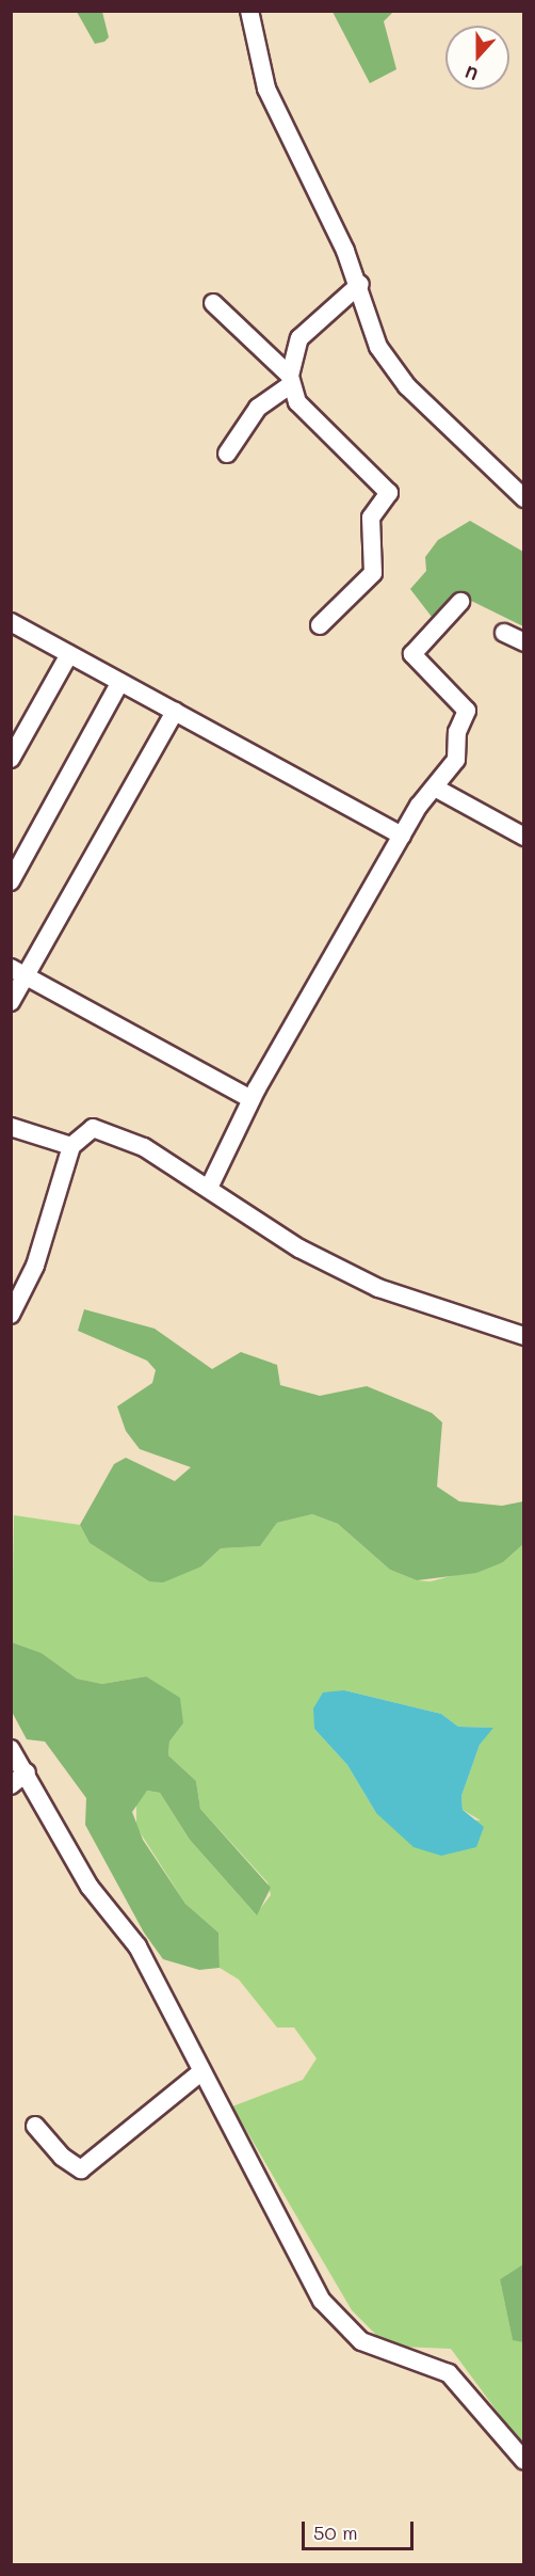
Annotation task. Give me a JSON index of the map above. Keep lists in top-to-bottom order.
{
  "scale_bar": "50 m",
  "north": "bottom"
}
